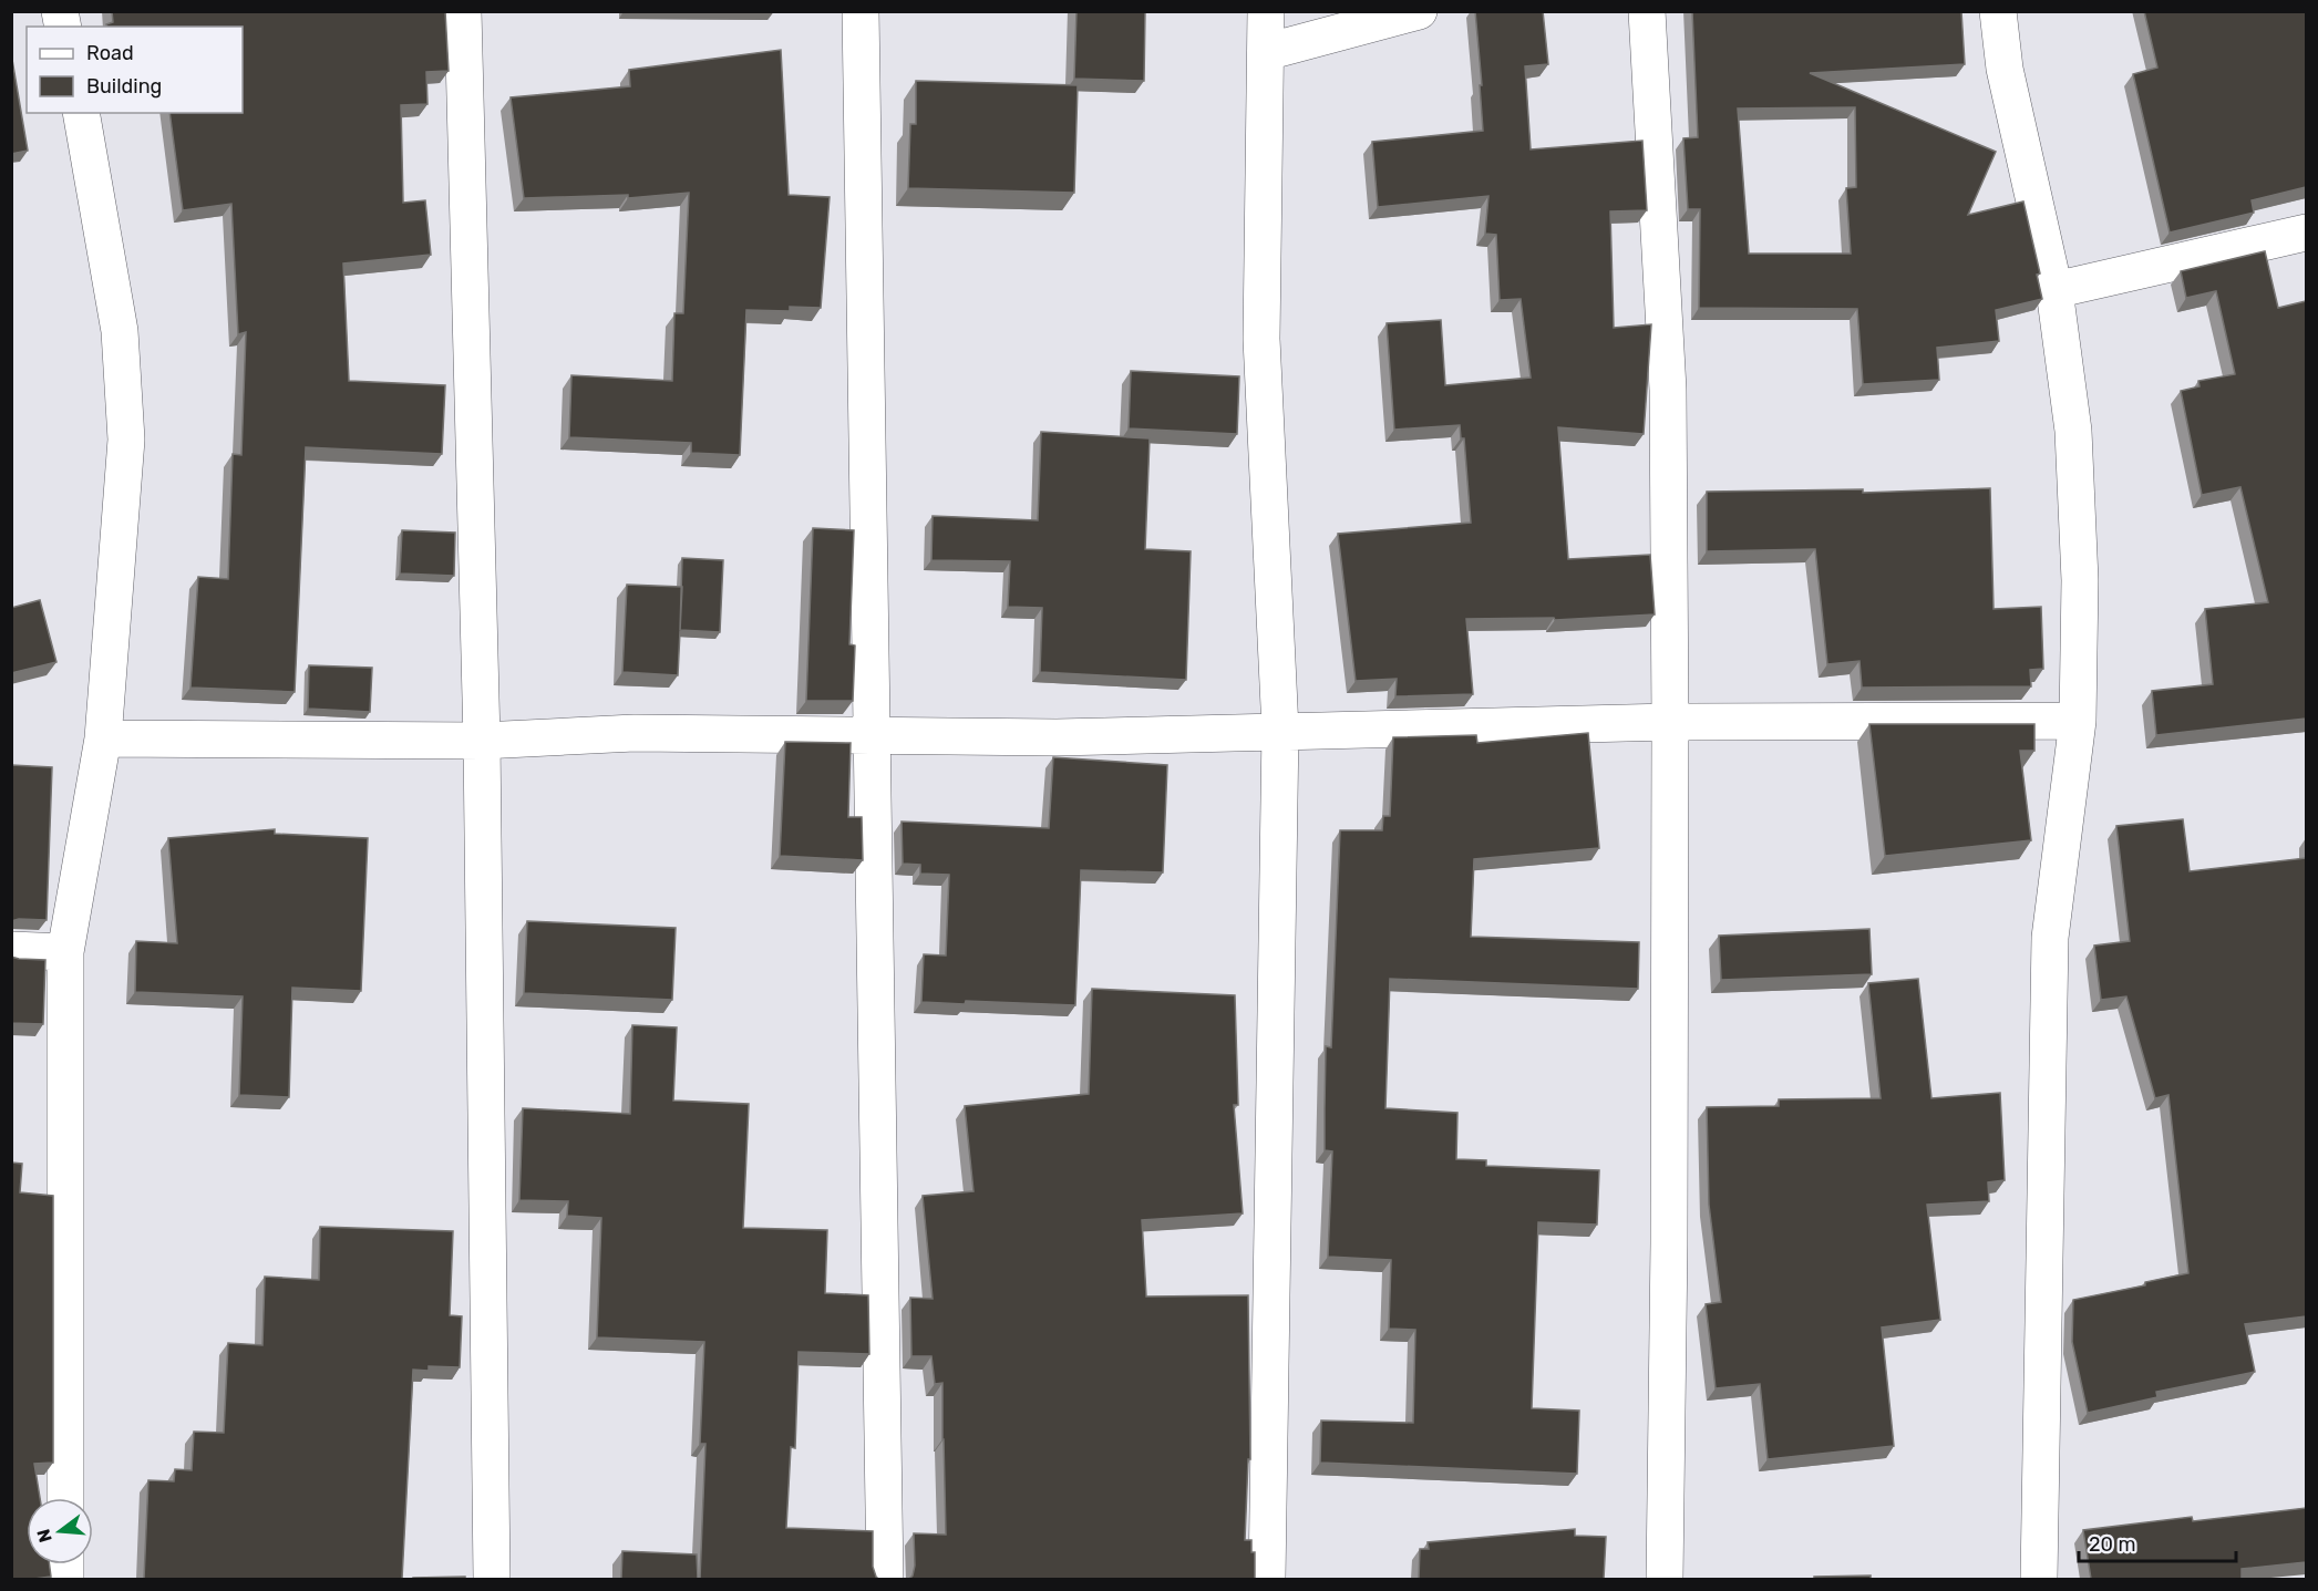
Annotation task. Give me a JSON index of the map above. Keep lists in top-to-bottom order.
{
  "legend": ["Road", "Building"],
  "scale_bar": "20 m",
  "north": "left"
}
